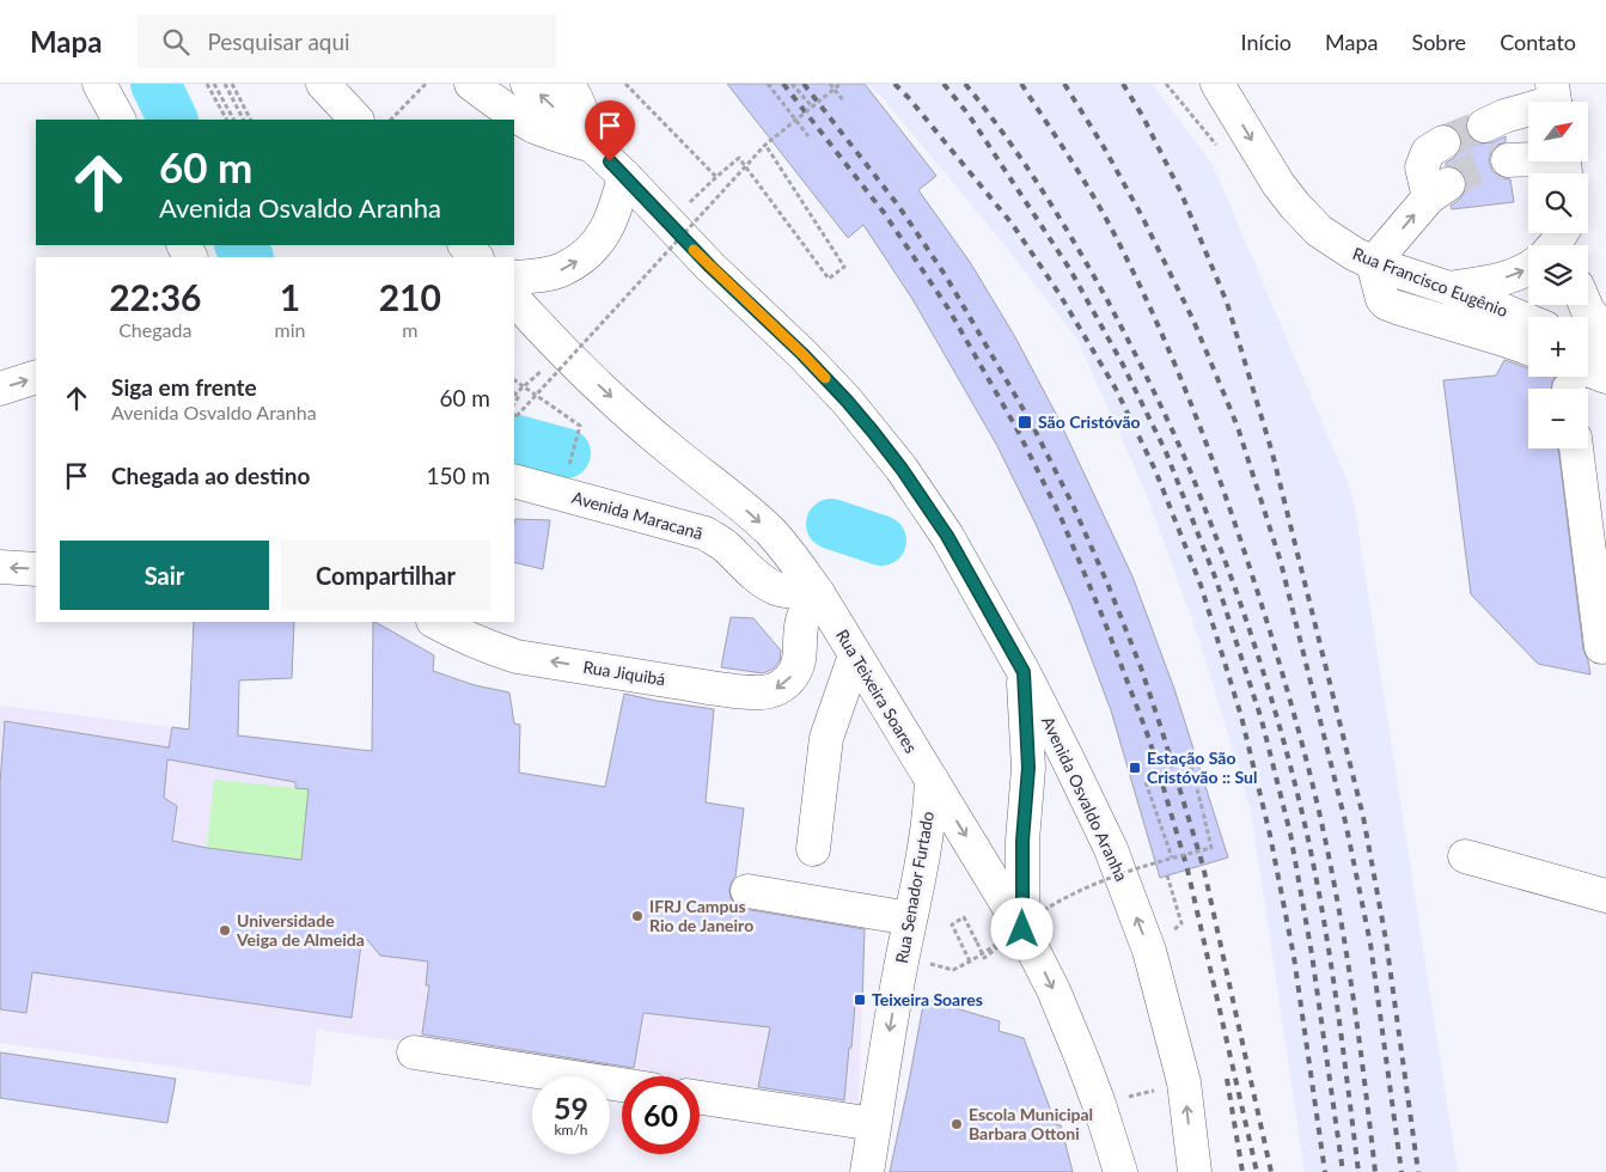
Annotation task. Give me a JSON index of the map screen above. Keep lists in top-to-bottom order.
{
  "streets": {
    "main road": [
      "Rua Francisco Eugênio",
      "Avenida Maracanã",
      "Rua Jiquibá",
      "Rua Teixeira Soares",
      "Avenida Osvaldo Aranha",
      "Rua Senador Furtado"
    ]
  },
  "crossings": [
    ["Avenida Maracanã", "Rua Jiquibá"],
    ["Avenida Maracanã", "Rua Teixeira Soares"],
    ["Rua Jiquibá", "Rua Teixeira Soares"],
    ["Rua Teixeira Soares", "Rua Senador Furtado"]
  ],
  "one_way": ["Rua Francisco Eugênio", "Rua Teixeira Soares", "Rua Senador Furtado"],
  "places": {
    "transit": ["São Cristóvão", "Estação São Cristóvão :: Sul", "Teixeira Soares"],
    "other": ["IFRJ Campus Rio de Janeiro", "Universidade Veiga de Almeida", "Escola Municipal Barbara Ottoni"]
  },
  "north": "top right",
  "page": {
    "header": "Mapa",
    "search": "Pesquisar aqui",
    "nav": [
      "Início",
      "Mapa",
      "Sobre",
      "Contato"
    ],
    "map_buttons": ["+", "−"],
    "turn": ["60 m", "Avenida Osvaldo Aranha"],
    "eta": [
      "22:36",
      "Chegada",
      "1",
      "min",
      "210",
      "m"
    ],
    "list": [
      {
        "name": "Siga em frente",
        "note": "Avenida Osvaldo Aranha",
        "value": "60 m"
      },
      {
        "name": "Chegada ao destino",
        "value": "150 m"
      }
    ],
    "buttons": ["Sair", "Compartilhar"],
    "speed": "59 km/h",
    "limit": "60"
  }
}
